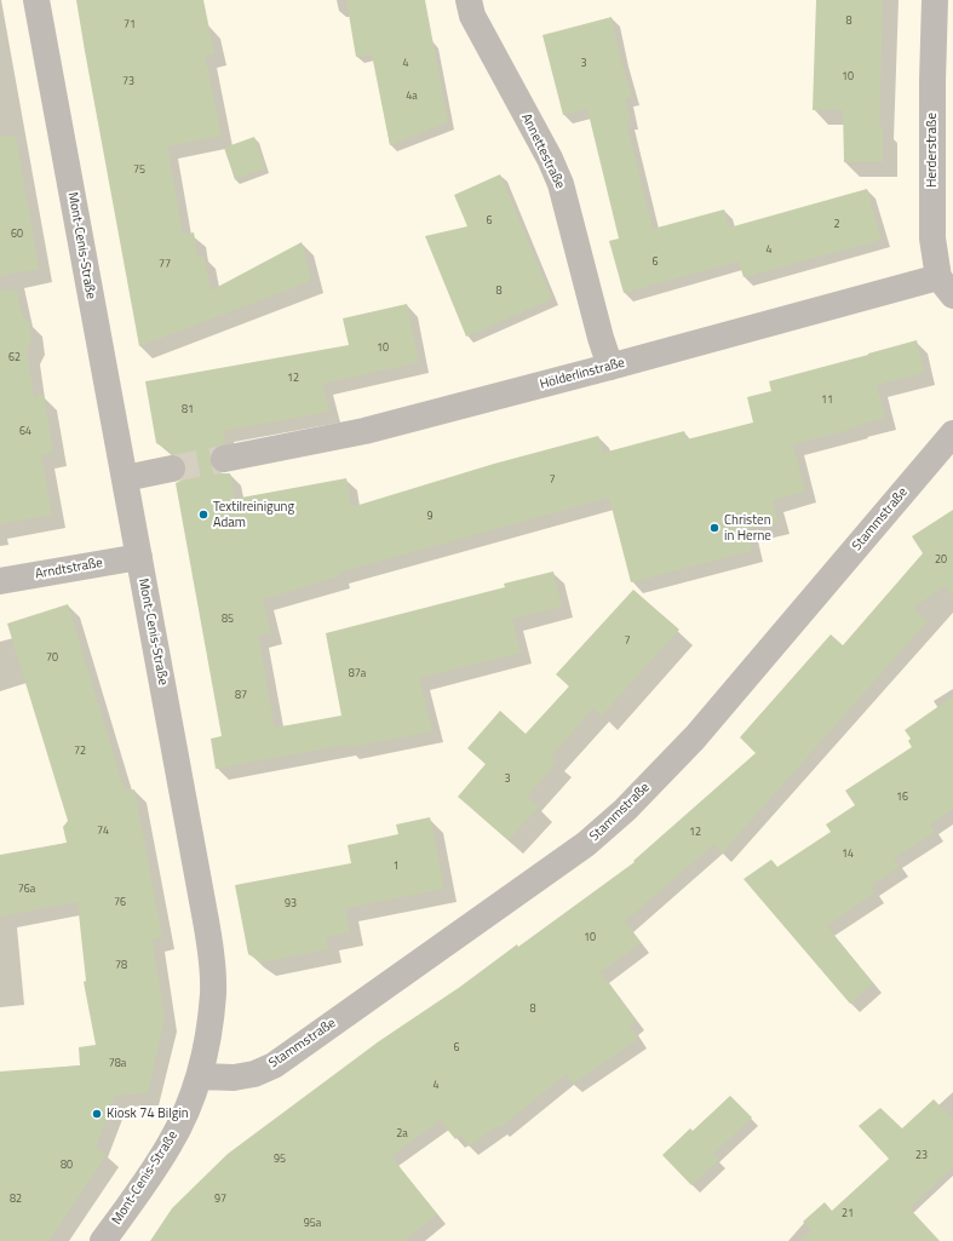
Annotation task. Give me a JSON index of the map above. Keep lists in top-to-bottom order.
{
  "streets": {
    "street": [
      "Herderstraße",
      "Annettestraße",
      "Mont-Cenis-Straße",
      "Hölderlinstraße",
      "Stammstraße",
      "Arndtstraße"
    ]
  },
  "crossings": [
    ["Herderstraße", "Hölderlinstraße"],
    ["Annettestraße", "Hölderlinstraße"],
    ["Mont-Cenis-Straße", "Stammstraße"],
    ["Mont-Cenis-Straße", "Arndtstraße"]
  ],
  "places": ["Textilreinigung Adam", "Christen in Herne", "Kiosk 74 Bilgin"],
  "house_numbers": [
    "8",
    "71",
    "4",
    "3",
    "10",
    "73",
    "4a",
    "75",
    "6",
    "2",
    "60",
    "4",
    "6",
    "77",
    "8",
    "10",
    "62",
    "12",
    "11",
    "81",
    "64",
    "7",
    "9",
    "20",
    "85",
    "7",
    "70",
    "87a",
    "87",
    "72",
    "3",
    "16",
    "74",
    "12",
    "14",
    "1",
    "76a",
    "76",
    "93",
    "10",
    "78",
    "8",
    "6",
    "78a",
    "4",
    "2a",
    "23",
    "95",
    "80",
    "82",
    "97",
    "21",
    "95a"
  ]
}
